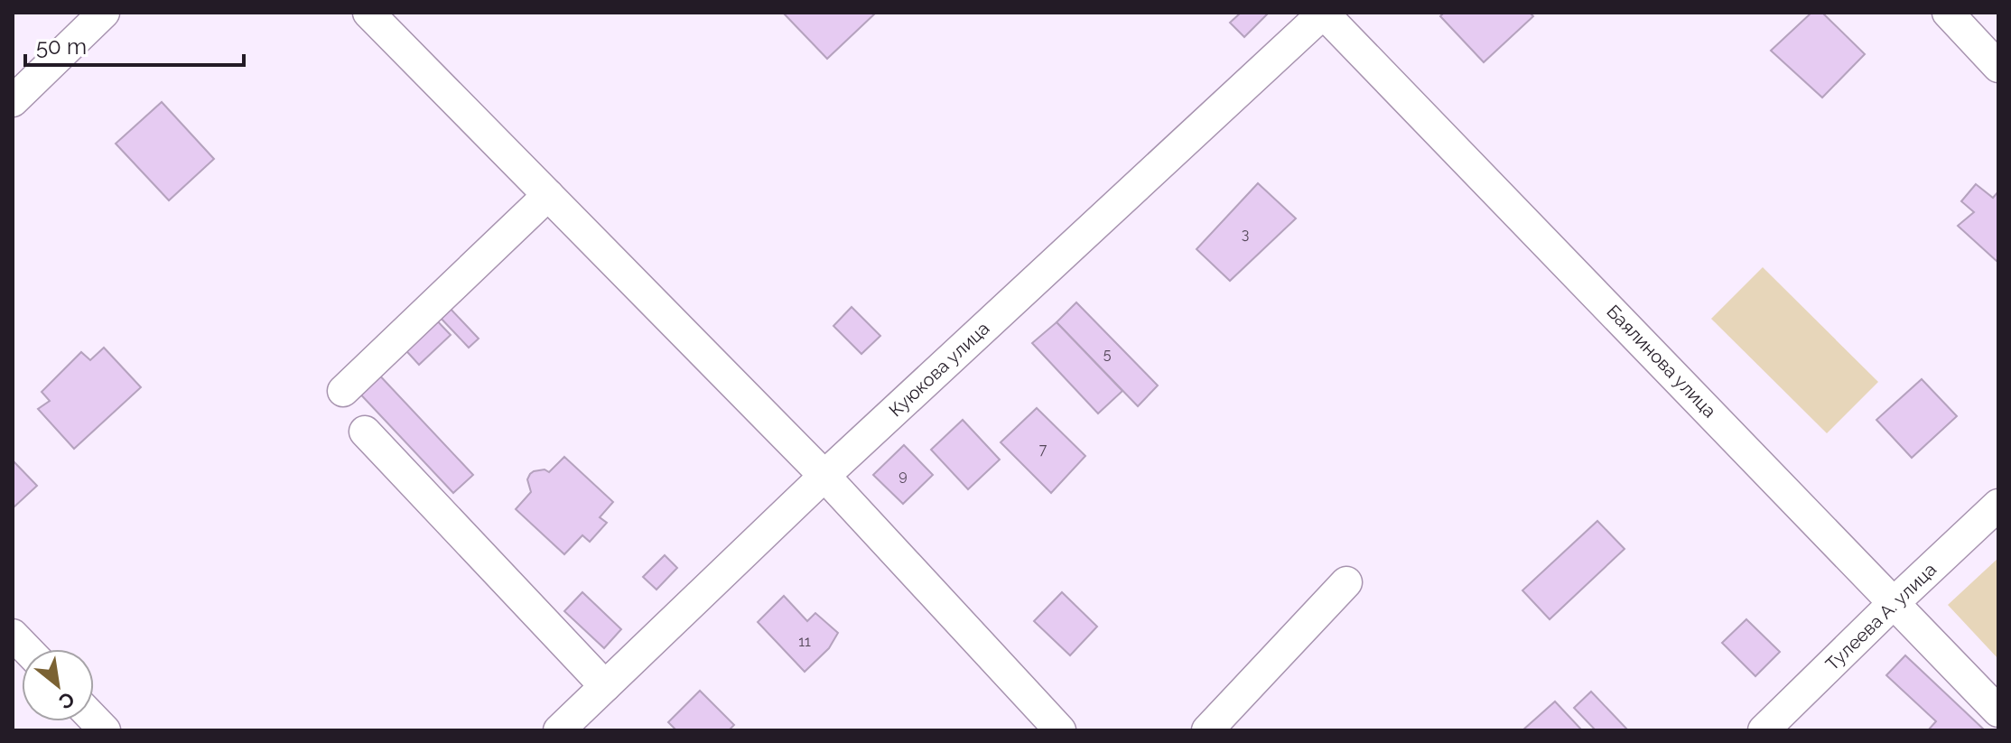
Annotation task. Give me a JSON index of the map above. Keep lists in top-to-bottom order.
{
  "streets": {
    "street": ["Баялинова улица", "Куюкова улица", "Тулеева А. улица"]
  },
  "crossings": [
    ["Баялинова улица", "Куюкова улица"],
    ["Баялинова улица", "Тулеева А. улица"]
  ],
  "house_numbers": [
    "3",
    "5",
    "7",
    "9",
    "11"
  ],
  "scale_bar": "50 m",
  "north": "bottom right"
}
